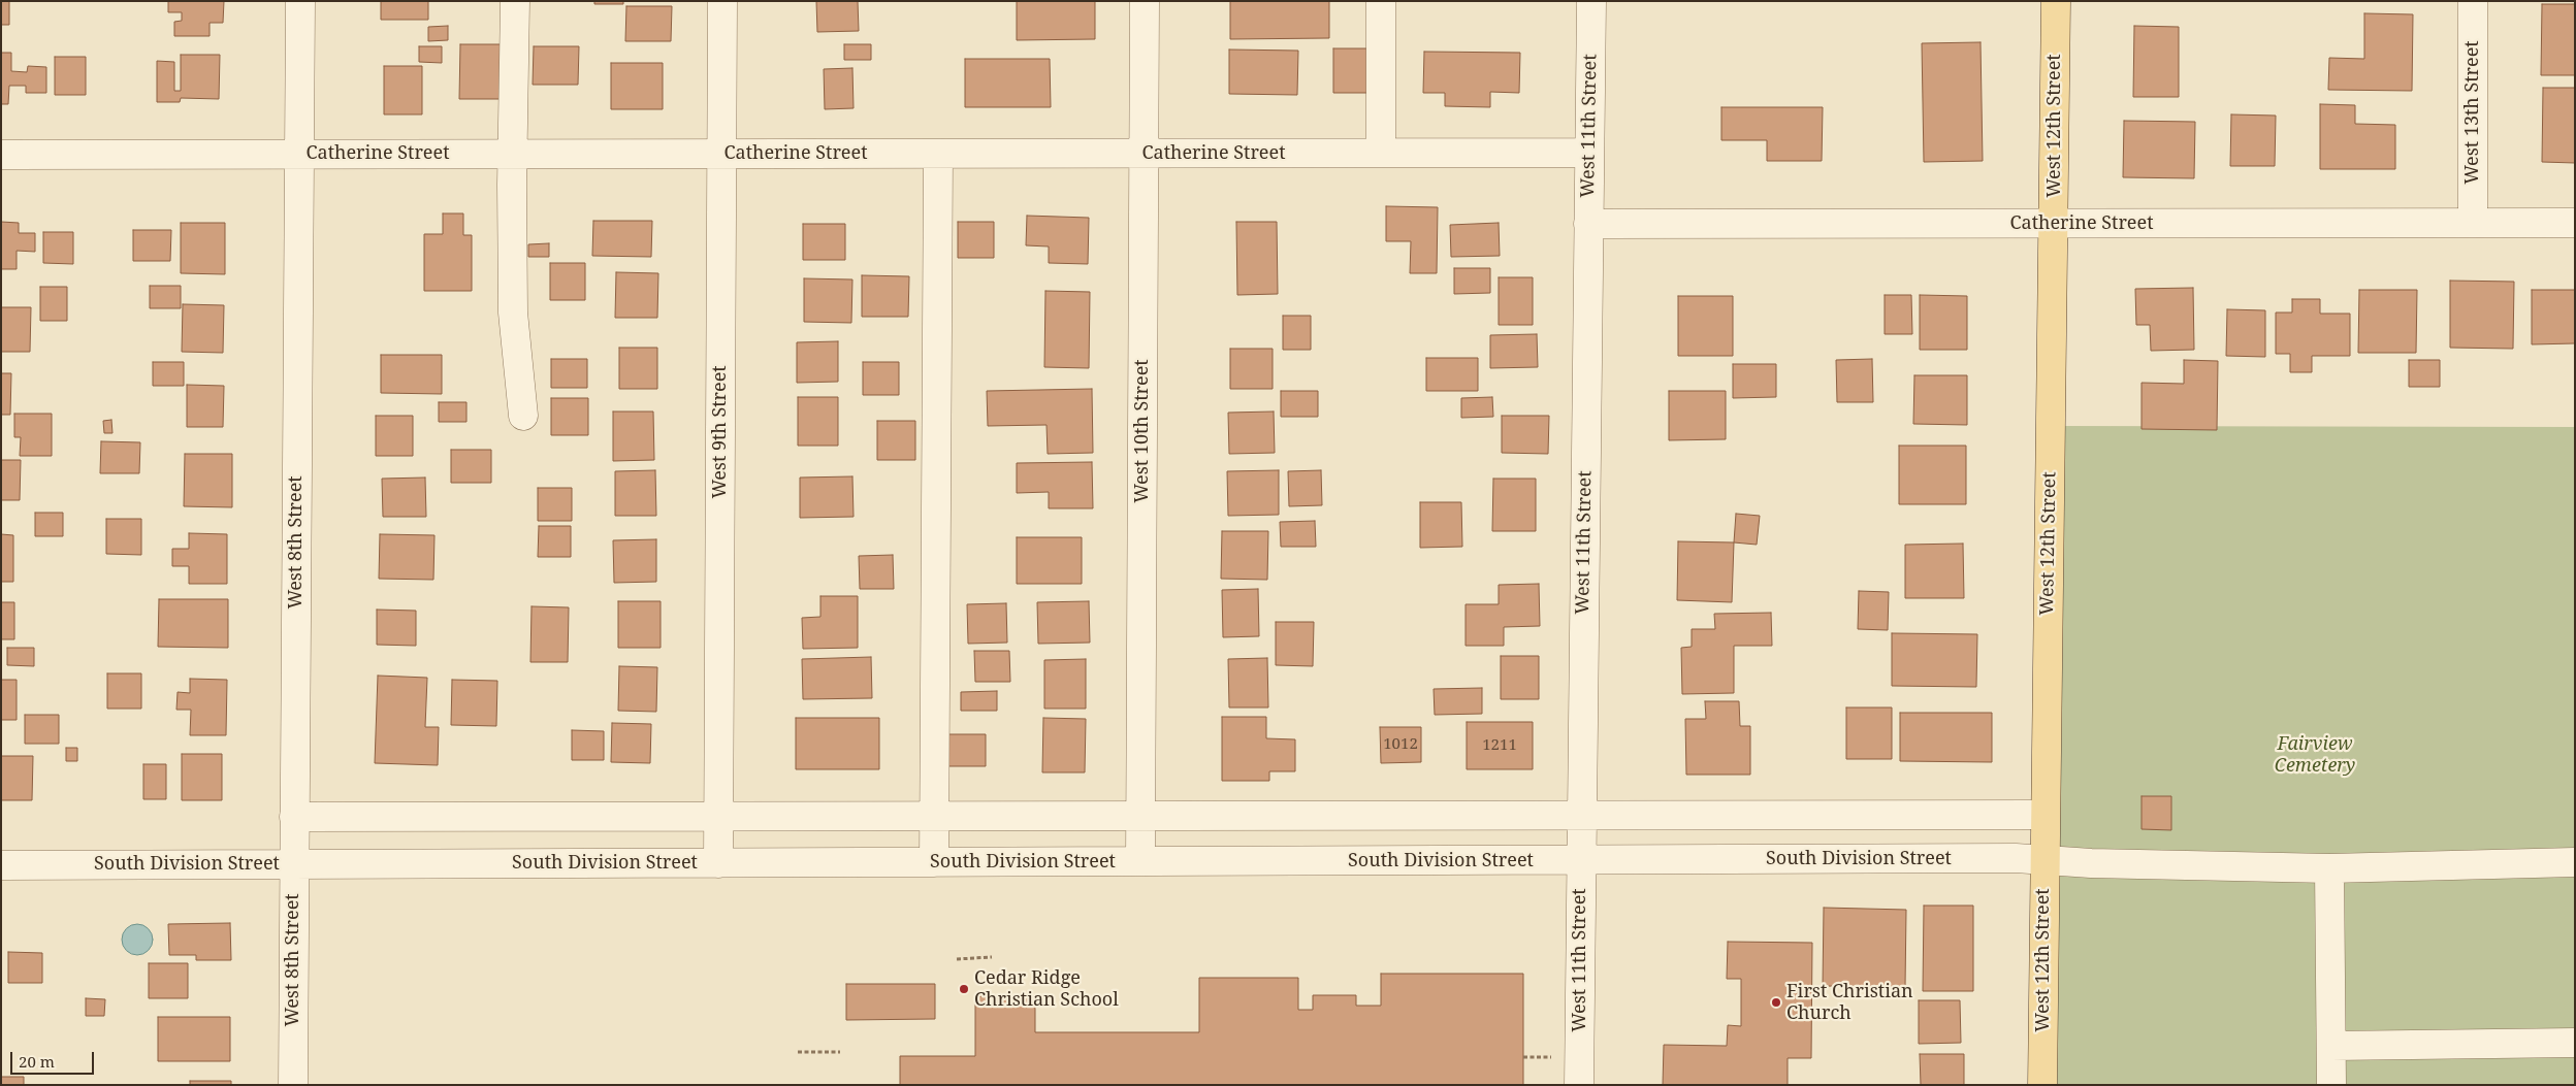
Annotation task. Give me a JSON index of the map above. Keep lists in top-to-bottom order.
{
  "streets": {
    "main road": ["West 12th Street"],
    "street": [
      "West 13th Street",
      "West 11th Street",
      "Catherine Street",
      "West 10th Street",
      "West 9th Street",
      "West 8th Street",
      "South Division Street"
    ]
  },
  "crossings": [
    ["West 13th Street", "Catherine Street"],
    ["West 11th Street", "Catherine Street"],
    ["West 11th Street", "South Division Street"],
    ["West 12th Street", "Catherine Street"],
    ["West 12th Street", "South Division Street"],
    ["Catherine Street", "West 10th Street"],
    ["Catherine Street", "West 9th Street"],
    ["Catherine Street", "West 8th Street"],
    ["West 10th Street", "South Division Street"],
    ["West 9th Street", "South Division Street"],
    ["West 8th Street", "South Division Street"]
  ],
  "parks": ["Fairview Cemetery"],
  "places": ["Cedar Ridge Christian School", "First Christian Church"],
  "house_numbers": ["1012", "1211"],
  "scale_bar": "20 m"
}
